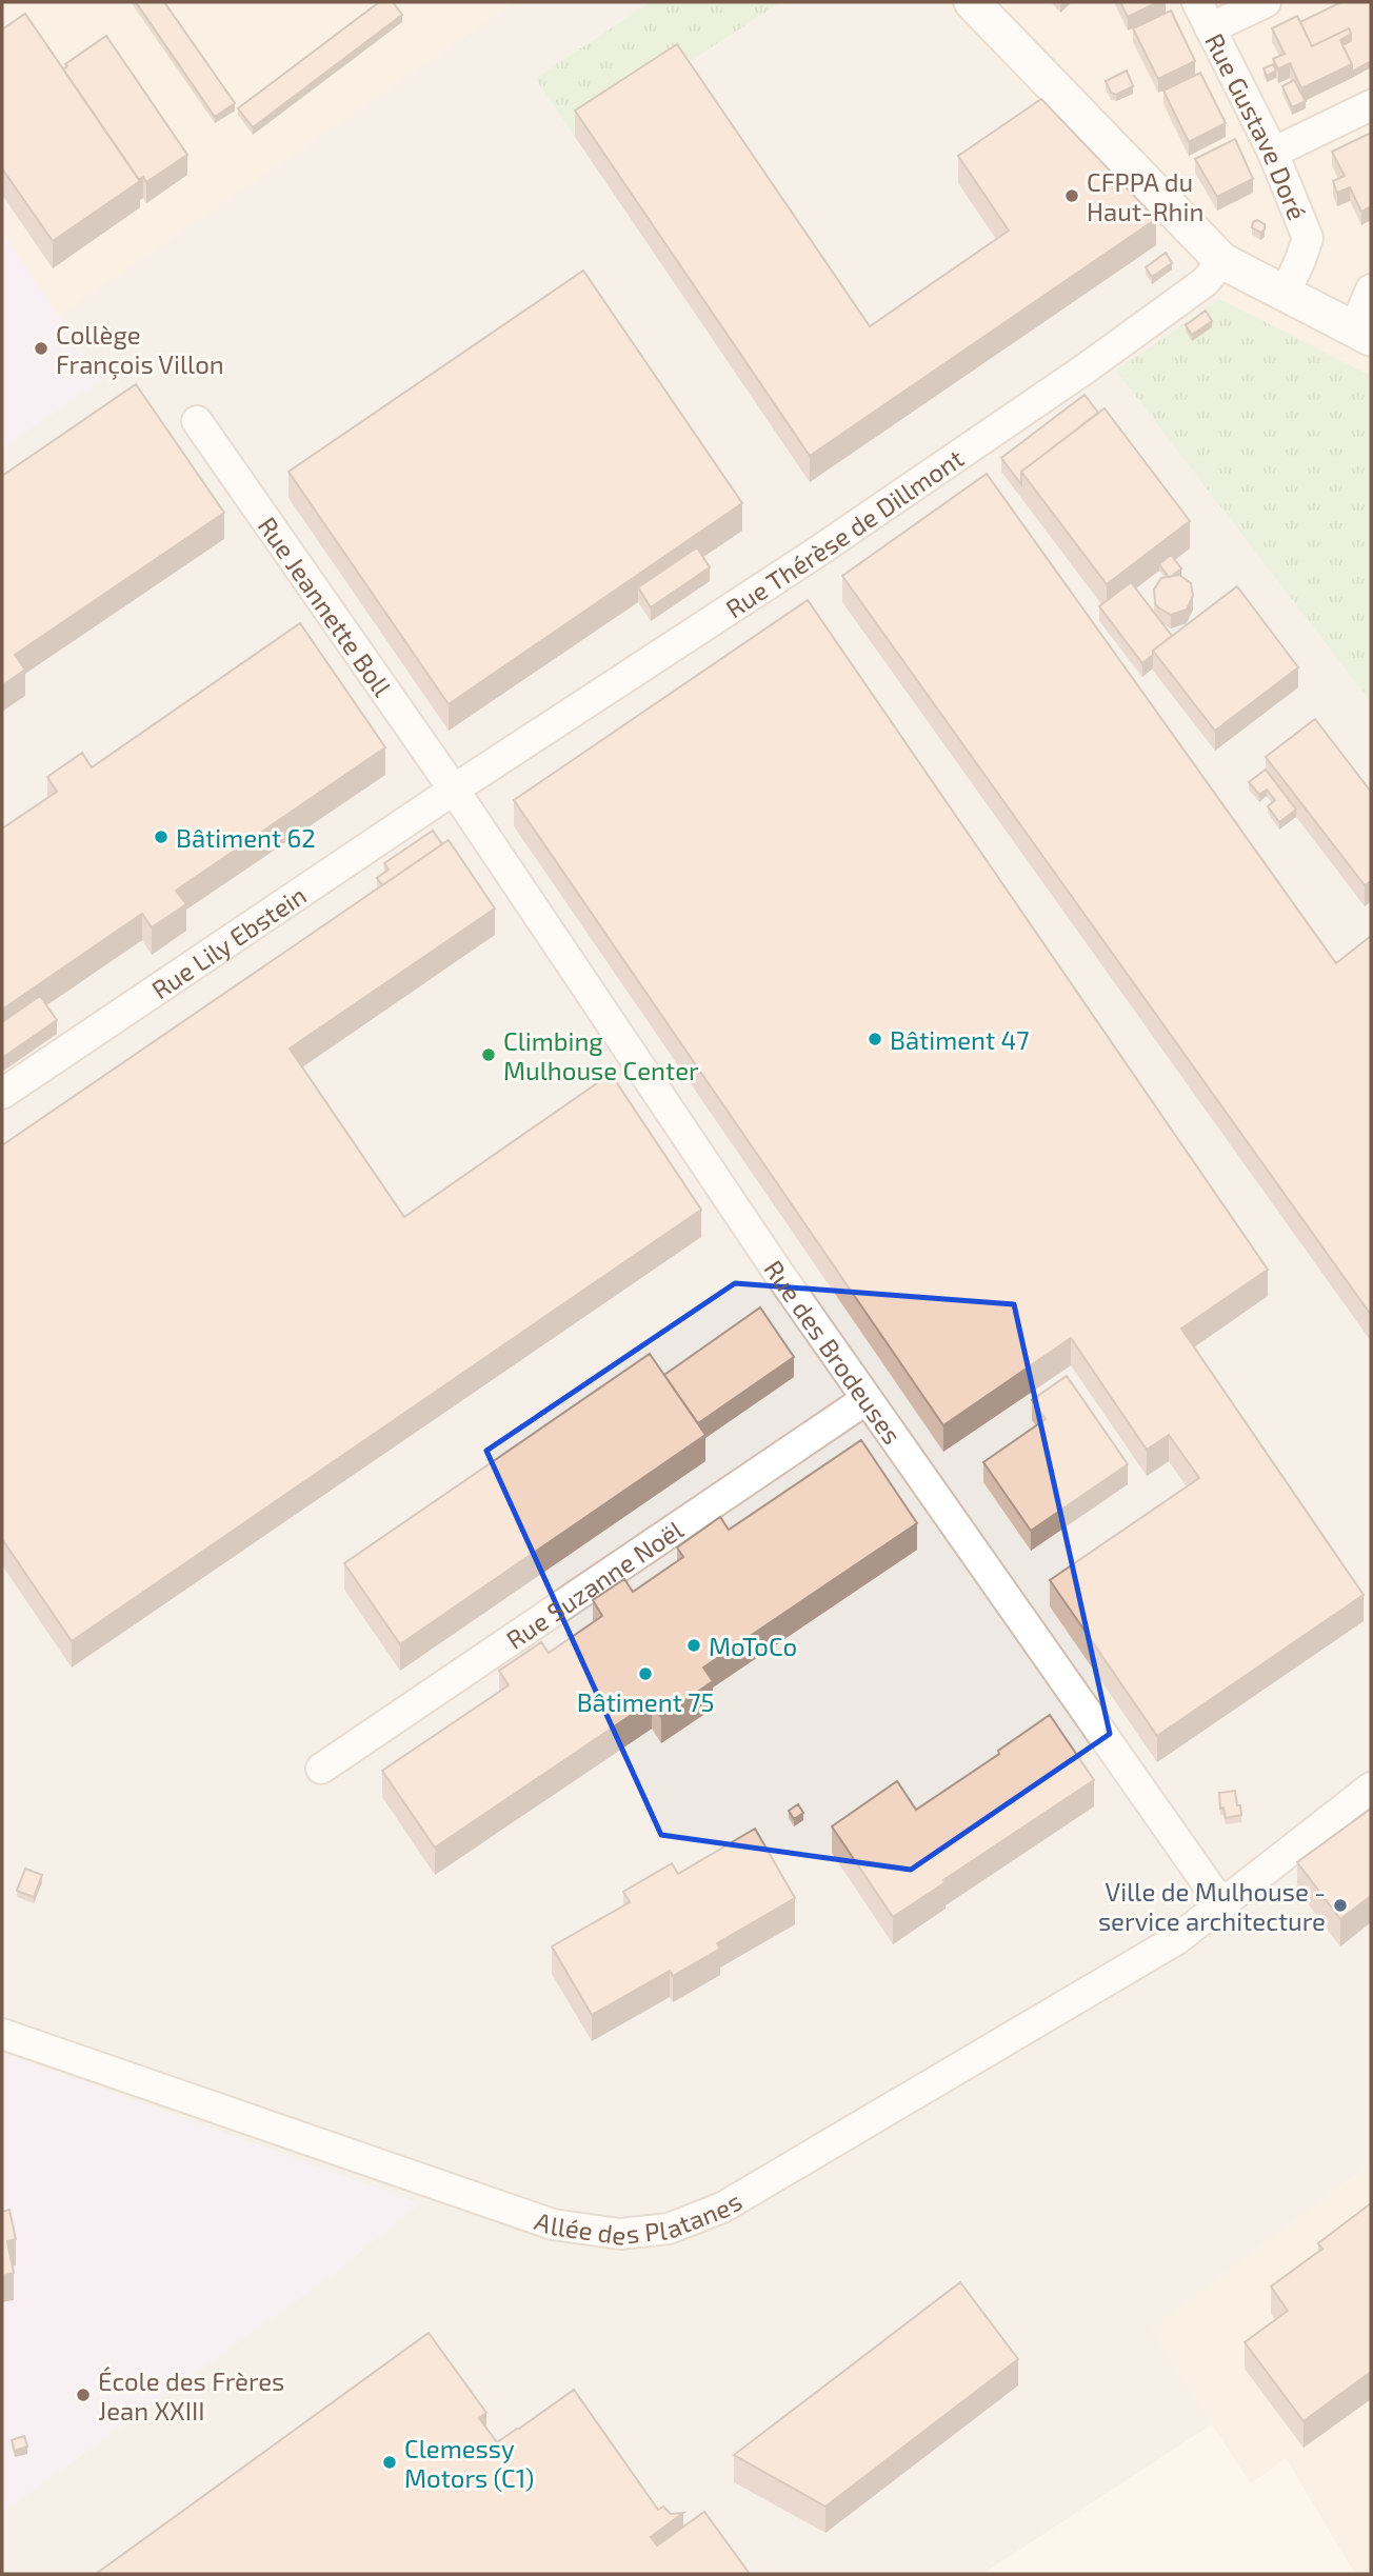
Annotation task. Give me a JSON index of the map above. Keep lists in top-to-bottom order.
{
  "streets": {
    "street": [
      "Rue Gustave Doré",
      "Rue Thérèse de Dillmont",
      "Rue Jeannette Boll",
      "Rue Lily Ebstein",
      "Rue des Brodeuses",
      "Rue Suzanne Noël",
      "Allée des Platanes"
    ]
  },
  "crossings": [
    ["Rue Thérèse de Dillmont", "Rue Jeannette Boll"],
    ["Rue Thérèse de Dillmont", "Rue Lily Ebstein"],
    ["Rue Thérèse de Dillmont", "Rue des Brodeuses"],
    ["Rue Jeannette Boll", "Rue Lily Ebstein"],
    ["Rue Jeannette Boll", "Rue des Brodeuses"],
    ["Rue Lily Ebstein", "Rue des Brodeuses"],
    ["Rue des Brodeuses", "Rue Suzanne Noël"],
    ["Rue des Brodeuses", "Allée des Platanes"]
  ],
  "places": [
    "CFPPA du Haut-Rhin",
    "Collège François Villon",
    "Bâtiment 62",
    "Bâtiment 47",
    "Climbing Mulhouse Center",
    "MoToCo",
    "Bâtiment 75",
    "Ville de Mulhouse - service architecture",
    "École des Frères Jean XXIII",
    "Clemessy Motors (C1)"
  ]
}
